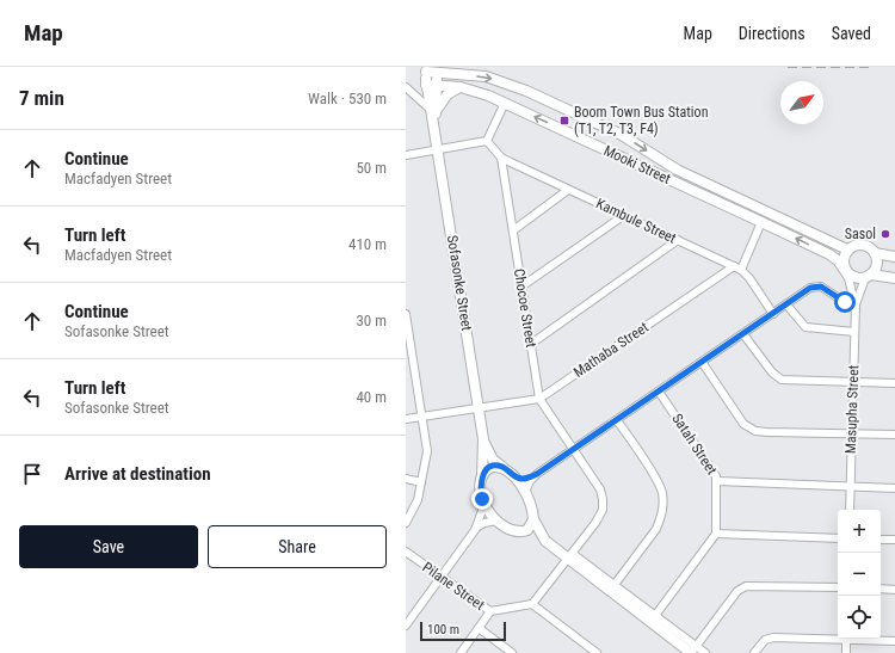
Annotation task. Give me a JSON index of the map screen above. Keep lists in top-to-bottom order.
{
  "streets": {
    "main road": ["Mooki Street", "Sofasonke Street"],
    "street": [
      "Kambule Street",
      "Chocoe Street",
      "Mathaba Street",
      "Masupha Street",
      "Satah Street",
      "Pilane Street"
    ]
  },
  "crossings": [
    ["Mooki Street", "Sofasonke Street"],
    ["Mooki Street", "Masupha Street"],
    ["Kambule Street", "Chocoe Street"],
    ["Kambule Street", "Mathaba Street"],
    ["Sofasonke Street", "Chocoe Street"],
    ["Sofasonke Street", "Mathaba Street"],
    ["Chocoe Street", "Mathaba Street"]
  ],
  "places": {
    "transit": ["Boom Town Bus Station (T1, T2, T3, F4)"],
    "other": ["Sasol"]
  },
  "scale_bar": "100 m",
  "north": "top right",
  "page": {
    "header": "Map",
    "nav": ["Map", "Directions", "Saved"],
    "heading": ["7 min", "Walk · 530 m"],
    "list": [
      ["Continue", "Macfadyen Street", "50 m"],
      ["Turn left", "Macfadyen Street", "410 m"],
      ["Continue", "Sofasonke Street", "30 m"],
      ["Turn left", "Sofasonke Street", "40 m"],
      "Arrive at destination"
    ],
    "map_buttons": ["+", "−"],
    "buttons": ["Save", "Share"],
    "scale": "100 m"
  }
}
